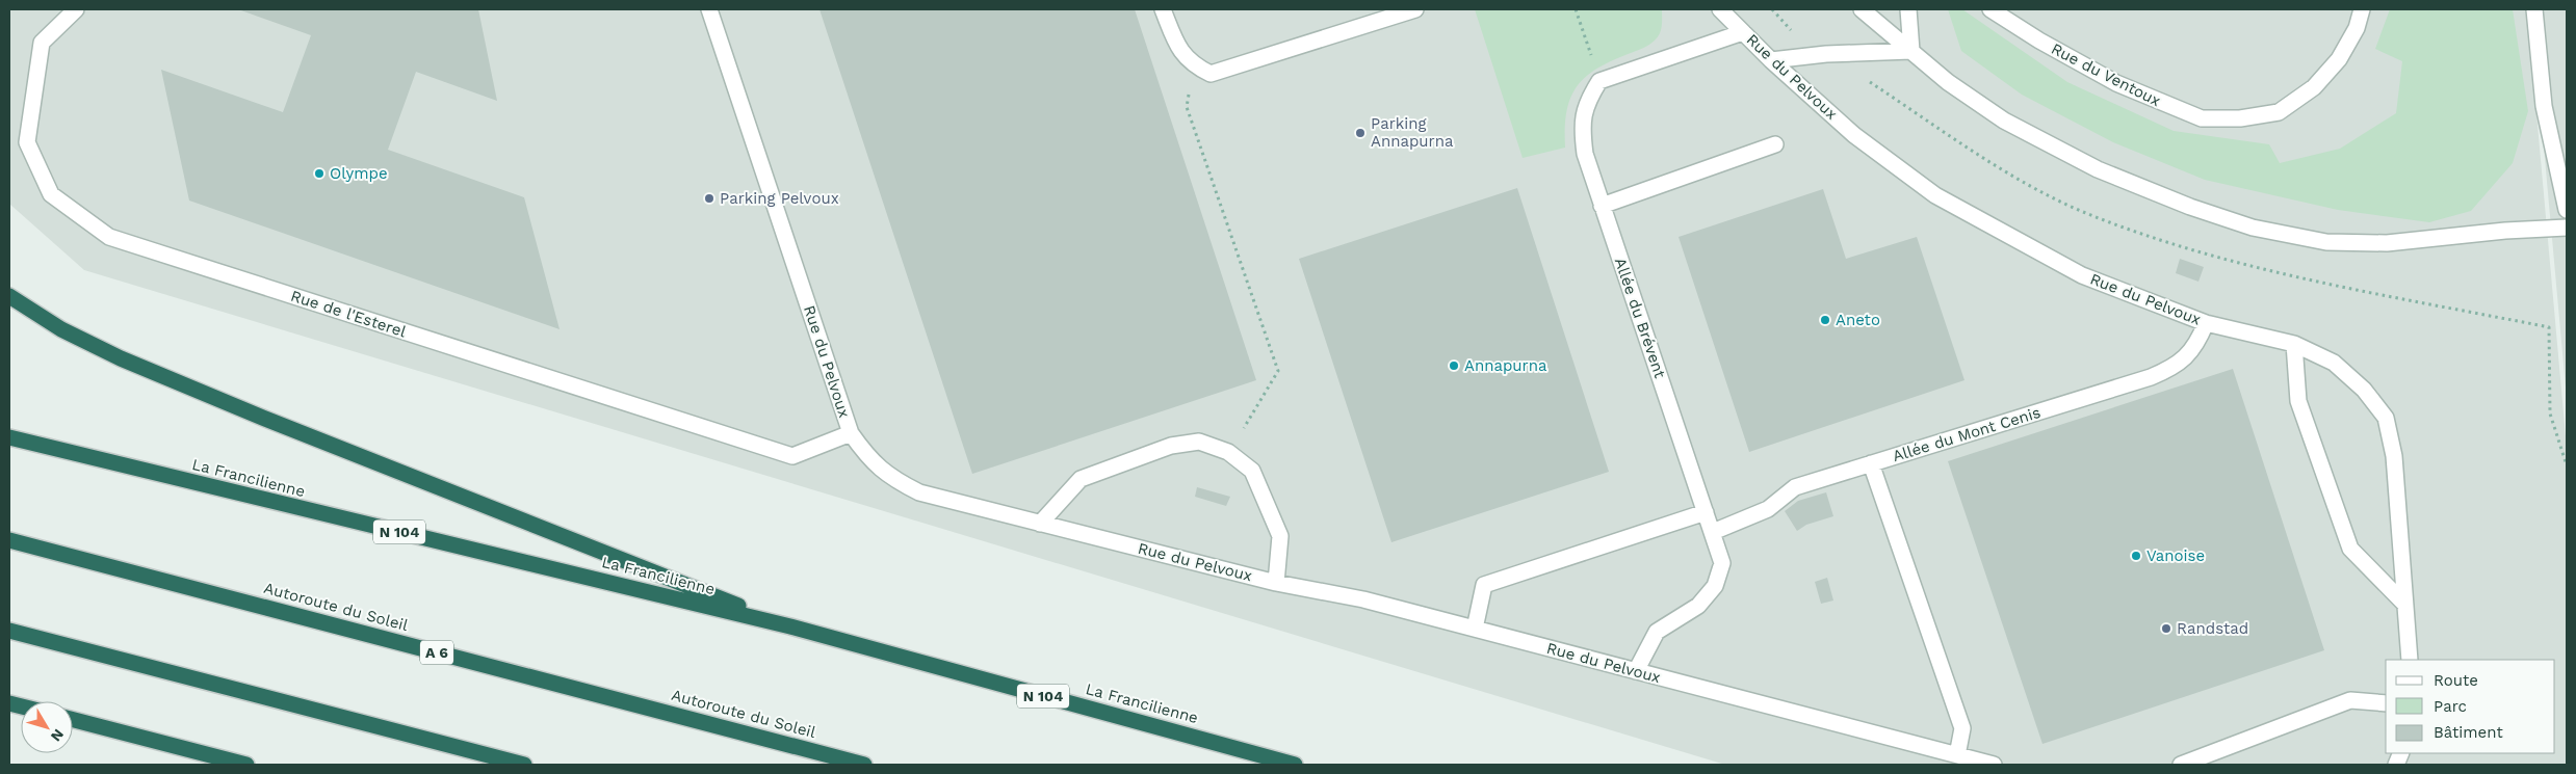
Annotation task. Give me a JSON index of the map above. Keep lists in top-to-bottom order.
{
  "streets": {
    "highway": [
      "La Francilienne",
      "N 104",
      "Autoroute du Soleil",
      "A 6"
    ],
    "street": [
      "Rue du Ventoux",
      "Rue du Pelvoux",
      "Rue de l'Esterel",
      "Allée du Brévent",
      "Allée du Mont Cenis"
    ]
  },
  "crossings": [
    ["Rue du Pelvoux", "Rue de l'Esterel"],
    ["Rue du Pelvoux", "Allée du Brévent"],
    ["Rue du Pelvoux", "Allée du Mont Cenis"],
    ["Allée du Brévent", "Allée du Mont Cenis"]
  ],
  "places": [
    "Parking Annapurna",
    "Olympe",
    "Parking Pelvoux",
    "Aneto",
    "Annapurna",
    "Vanoise",
    "Randstad"
  ],
  "legend": ["Route", "Parc", "Bâtiment"],
  "north": "bottom right"
}
